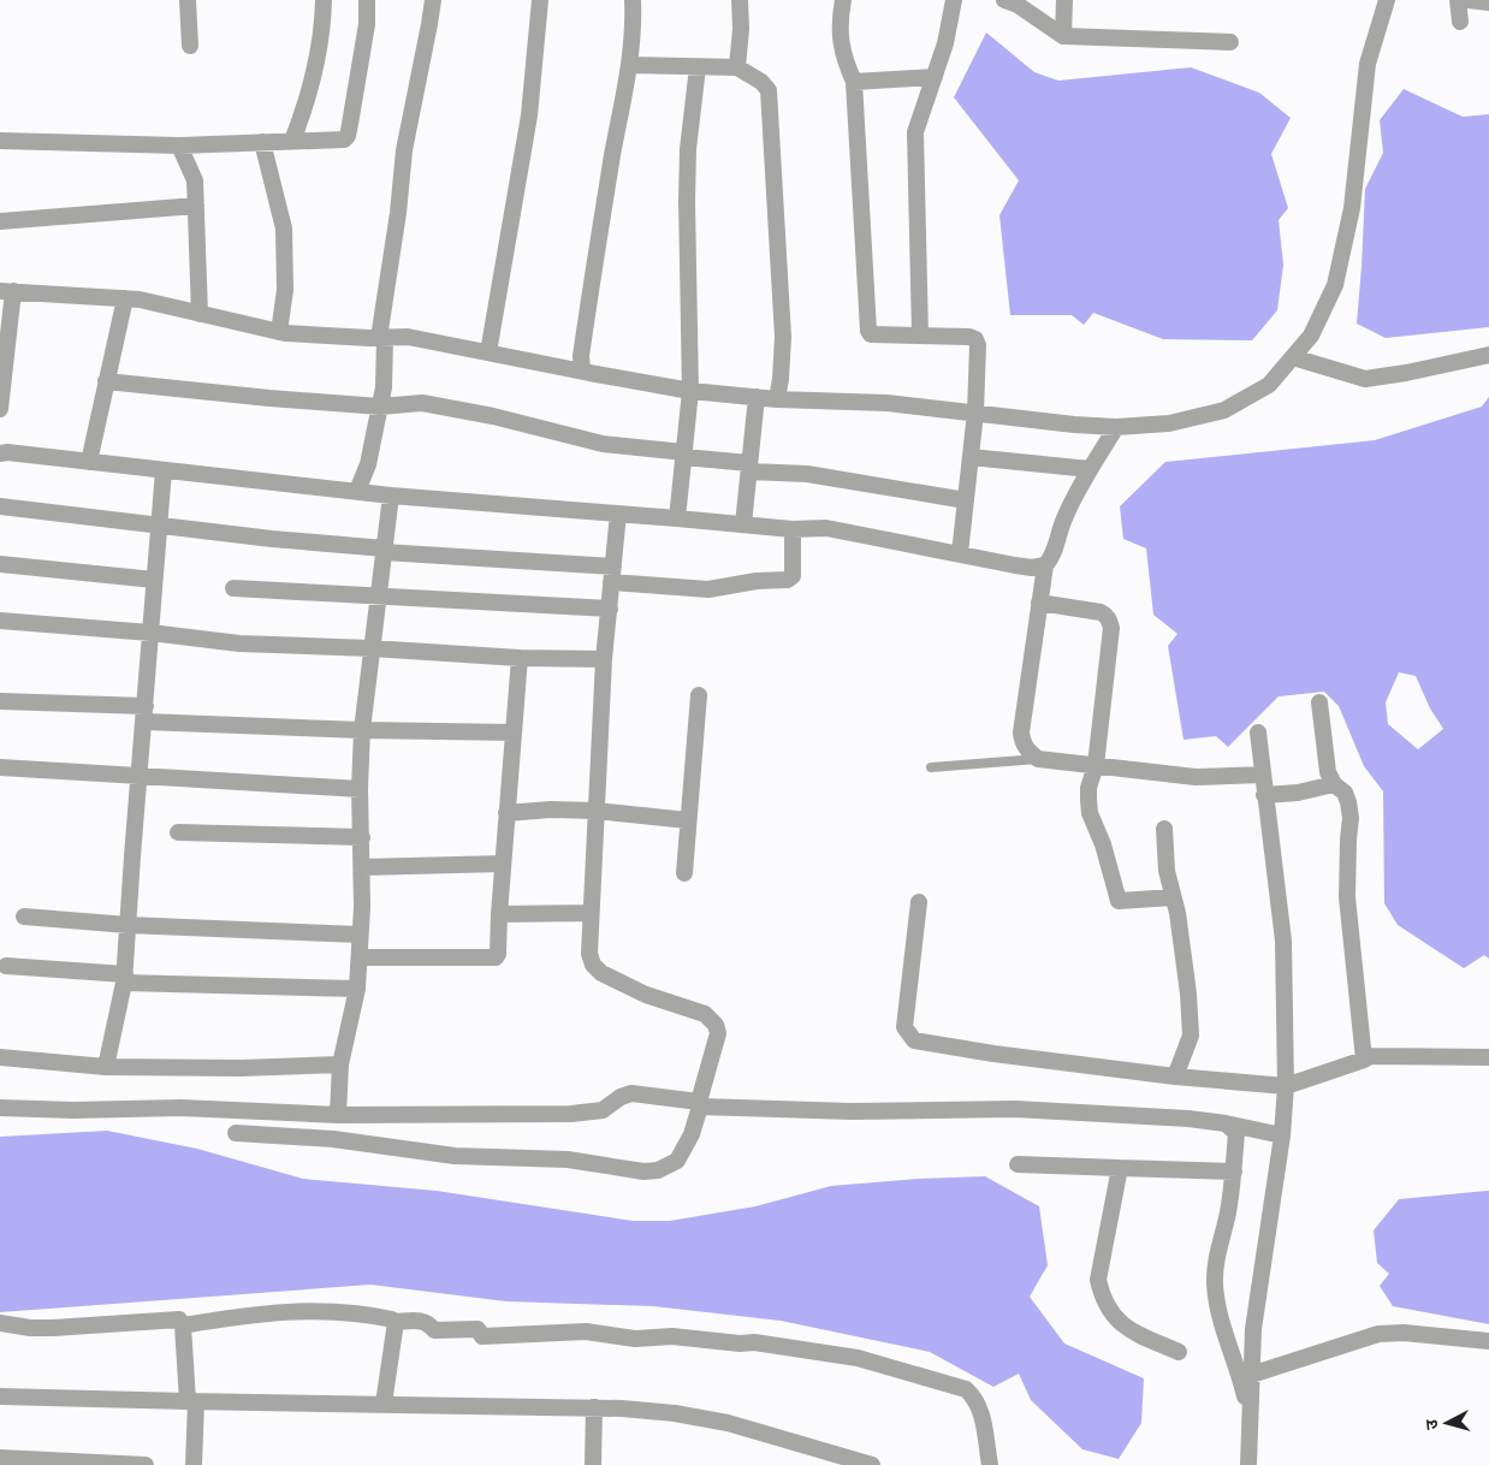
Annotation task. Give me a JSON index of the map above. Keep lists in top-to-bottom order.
{
  "north": "left"
}
